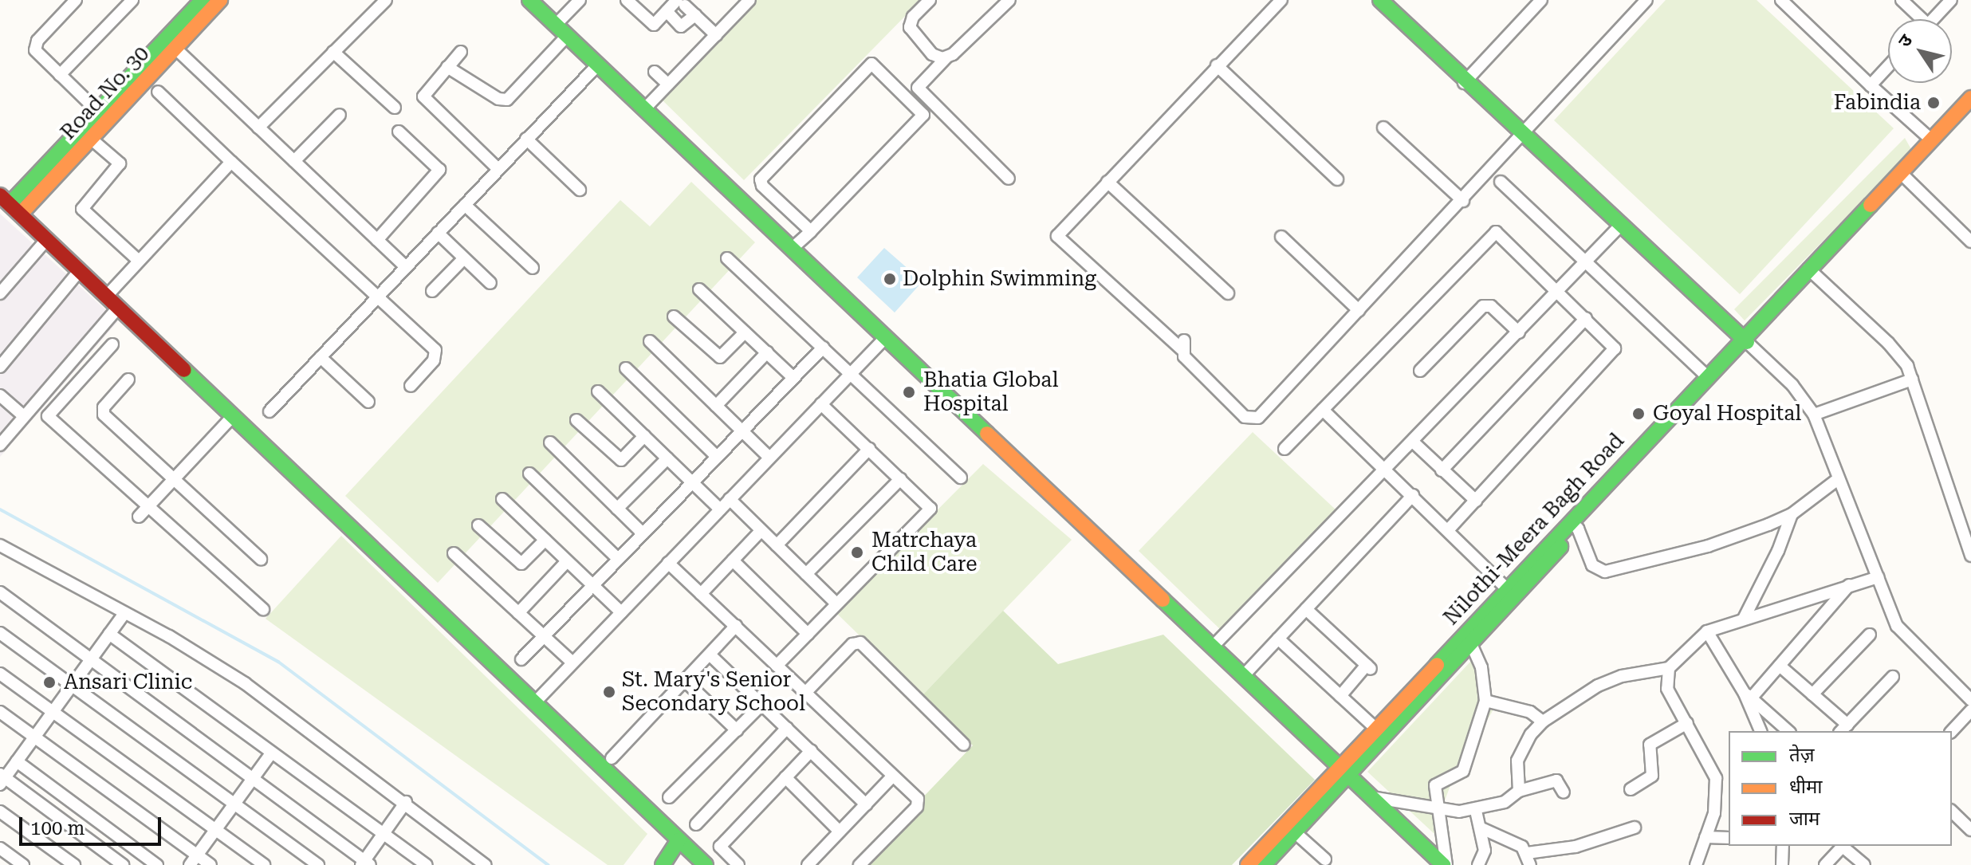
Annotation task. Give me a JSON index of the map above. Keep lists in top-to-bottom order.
{
  "streets": {
    "street": ["Road No. 30", "Nilothi-Meera Bagh Road"]
  },
  "places": [
    "Fabindia",
    "Dolphin Swimming",
    "Bhatia Global Hospital",
    "Goyal Hospital",
    "Matrchaya Child Care",
    "Ansari Clinic",
    "St. Mary's Senior Secondary School"
  ],
  "legend": ["तेज़", "धीमा", "जाम"],
  "scale_bar": "100 m",
  "north": "top left"
}
